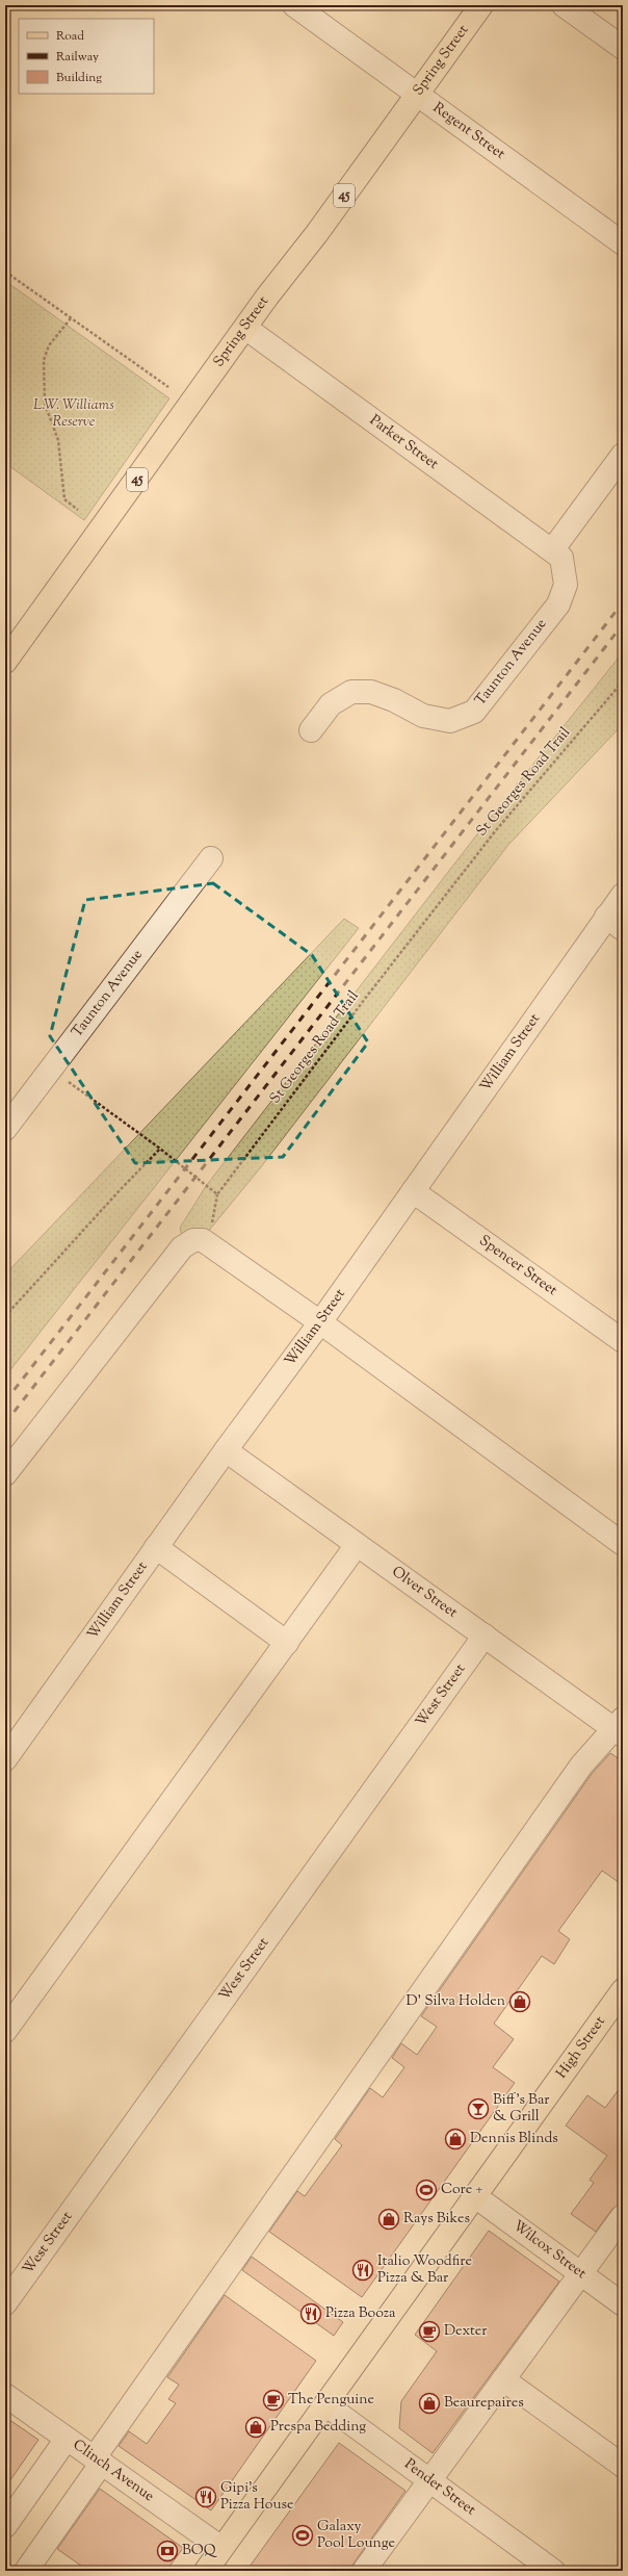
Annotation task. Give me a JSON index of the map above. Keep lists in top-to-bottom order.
{
  "streets": {
    "main road": ["Spring Street", "45", "High Street"],
    "street": [
      "Regent Street",
      "Parker Street",
      "Taunton Avenue",
      "William Street",
      "Spencer Street",
      "Olver Street",
      "West Street",
      "Wilcox Street",
      "Clinch Avenue",
      "Pender Street"
    ],
    "path": ["St Georges Road Trail"]
  },
  "crossings": [
    ["Spring Street", "Regent Street"],
    ["Spring Street", "Parker Street"],
    ["Parker Street", "Taunton Avenue"],
    ["William Street", "Spencer Street"],
    ["William Street", "Olver Street"],
    ["Olver Street", "West Street"],
    ["High Street", "Wilcox Street"],
    ["High Street", "Clinch Avenue"],
    ["High Street", "Pender Street"]
  ],
  "parks": ["L.W. Williams Reserve"],
  "places": {
    "shop": [
      "D’ Silva Holden",
      "Dennis Blinds",
      "Rays Bikes",
      "Beaurepaires",
      "Prespa Bedding"
    ],
    "bar": ["Biff’s Bar & Grill"],
    "sports": ["Core +", "Galaxy Pool Lounge"],
    "restaurant": ["Italio Woodfire Pizza & Bar", "Pizza Booza", "Gipi’s Pizza House"],
    "cafe": ["Dexter", "The Penguine"],
    "bank": ["BOQ"]
  },
  "legend": ["Road", "Railway", "Building"]
}
